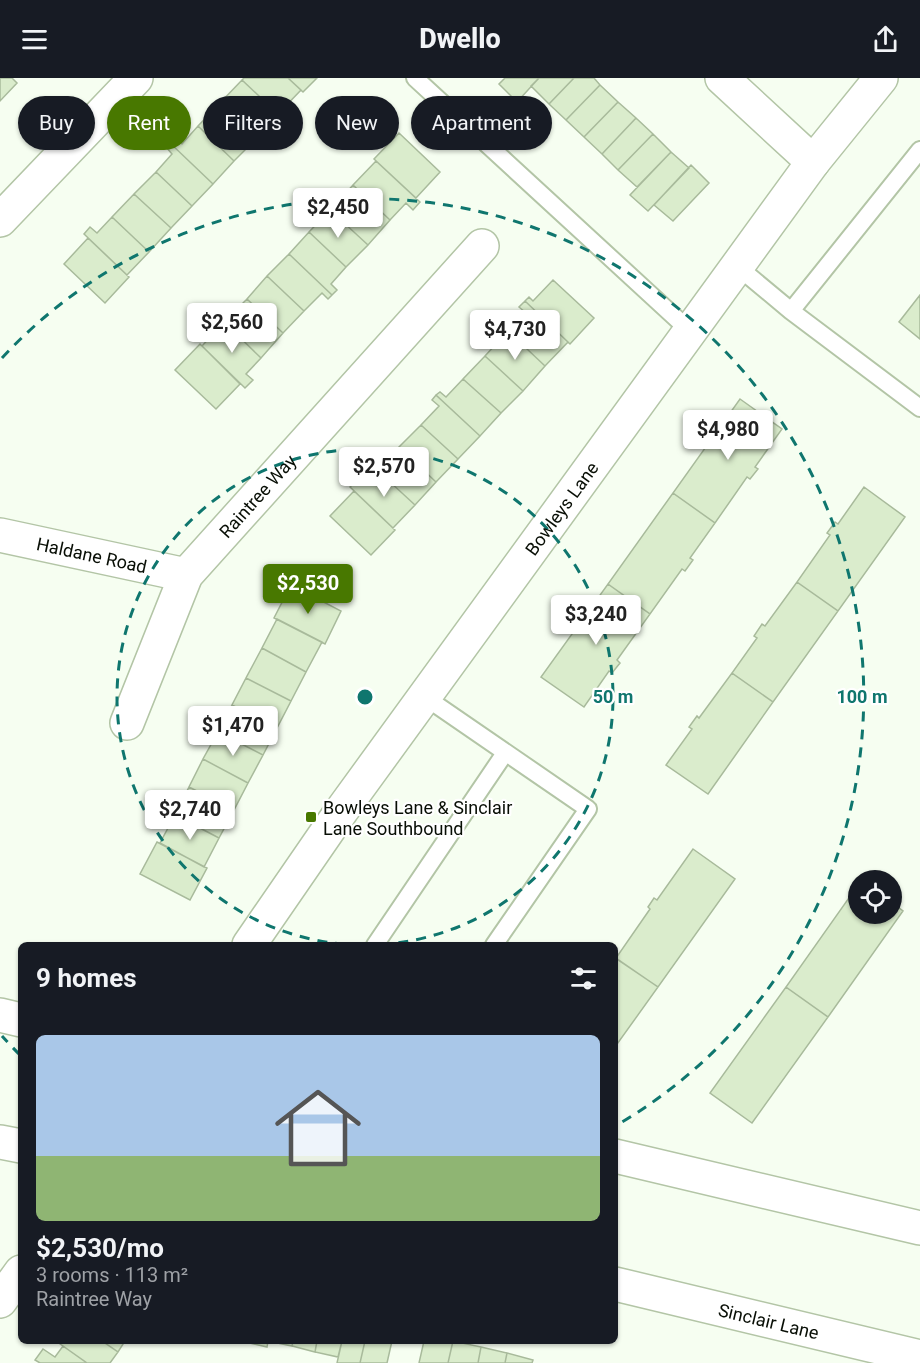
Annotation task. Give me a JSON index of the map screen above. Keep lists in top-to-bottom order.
{
  "streets": {
    "street": [
      "Raintree Way",
      "Bowleys Lane",
      "Haldane Road",
      "Sinclair Lane"
    ]
  },
  "crossings": [
    ["Raintree Way", "Haldane Road"]
  ],
  "places": {
    "transit": ["Bowleys Lane & Sinclair Lane Southbound"]
  },
  "page": {
    "header": "Dwello",
    "chip": [
      "Buy",
      "Rent",
      "Filters",
      "New",
      "Apartment"
    ],
    "price": [
      "$2,450",
      "$2,560",
      "$4,730",
      "$4,980",
      "$2,570",
      "$2,530",
      "$3,240",
      "$1,470",
      "$2,740"
    ],
    "heading": "9 homes",
    "list": [
      {
        "name": "$2,530/mo",
        "note": "3 rooms · 113 m² · Raintree Way"
      }
    ]
  },
  "rings": ["50 m", "100 m"]
}
